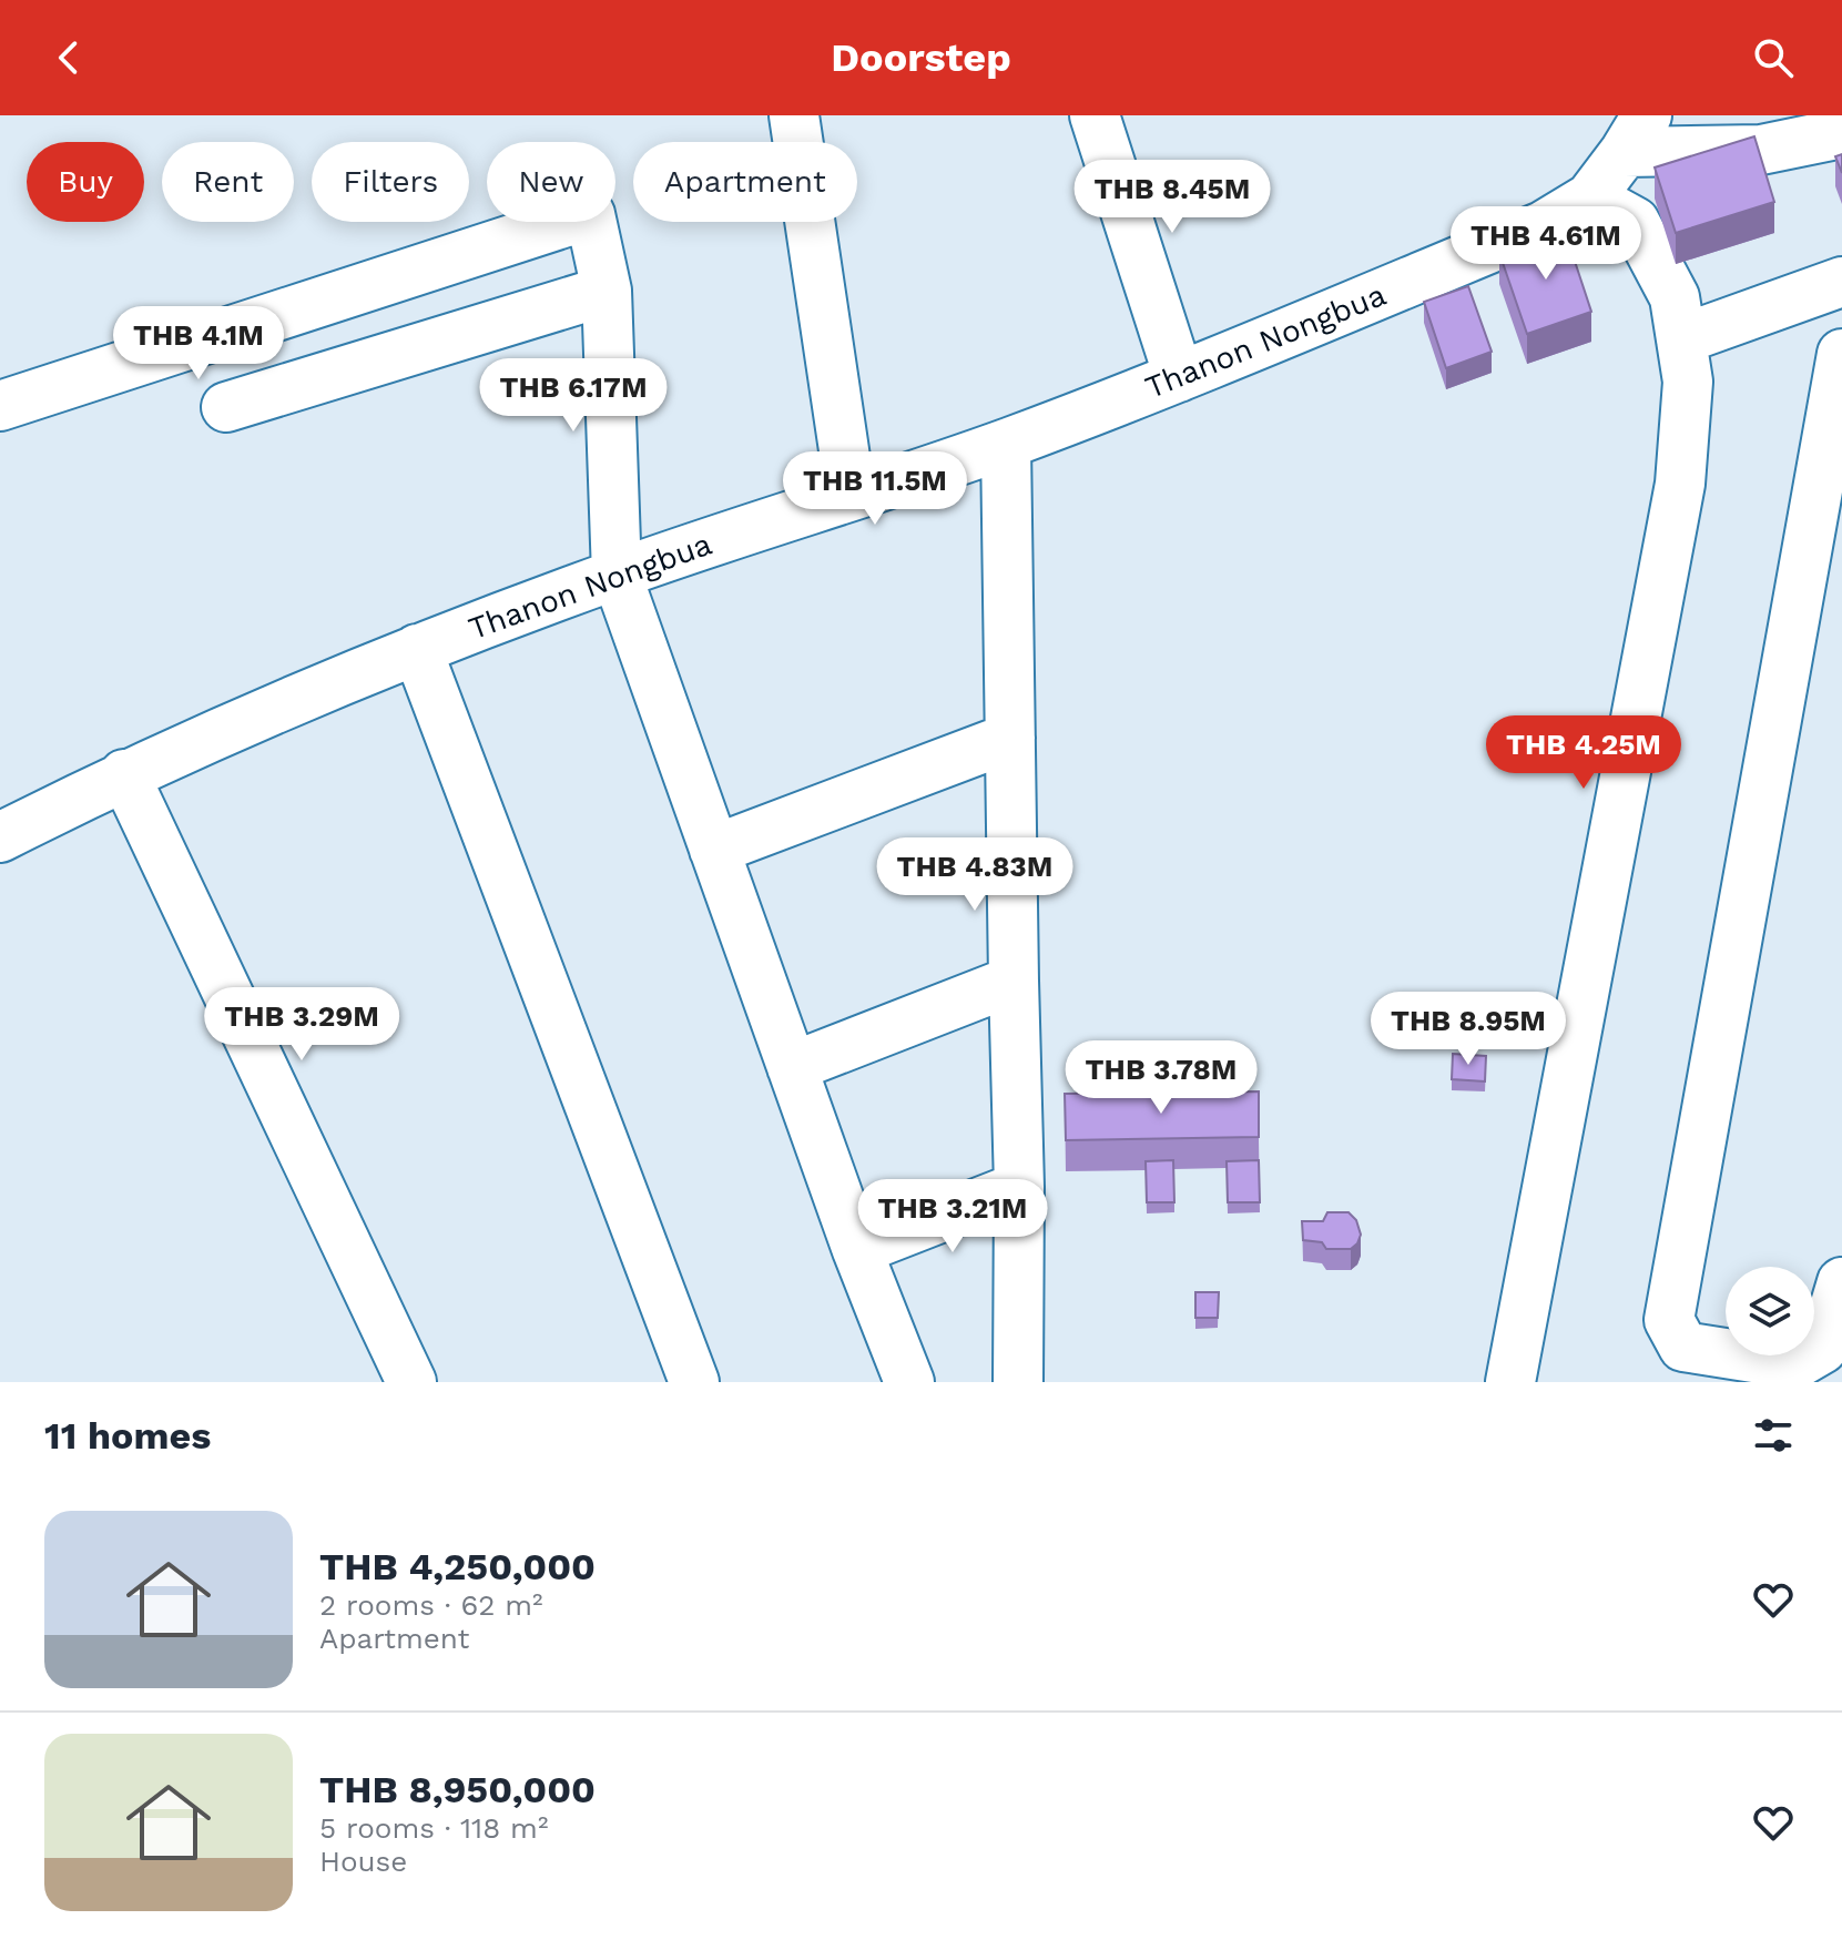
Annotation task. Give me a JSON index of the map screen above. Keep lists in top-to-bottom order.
{
  "streets": {
    "street": ["Thanon Nongbua"]
  },
  "page": {
    "header": "Doorstep",
    "chip": [
      "Buy",
      "Rent",
      "Filters",
      "New",
      "Apartment"
    ],
    "price": [
      "THB 8.45M",
      "THB 4.61M",
      "THB 4.1M",
      "THB 6.17M",
      "THB 11.5M",
      "THB 4.25M",
      "THB 4.83M",
      "THB 3.29M",
      "THB 8.95M",
      "THB 3.78M",
      "THB 3.21M"
    ],
    "heading": "11 homes",
    "list": [
      {
        "name": "THB 4,250,000",
        "note": "2 rooms · 62 m² · Apartment"
      },
      {
        "name": "THB 8,950,000",
        "note": "5 rooms · 118 m² · House"
      }
    ]
  }
}
